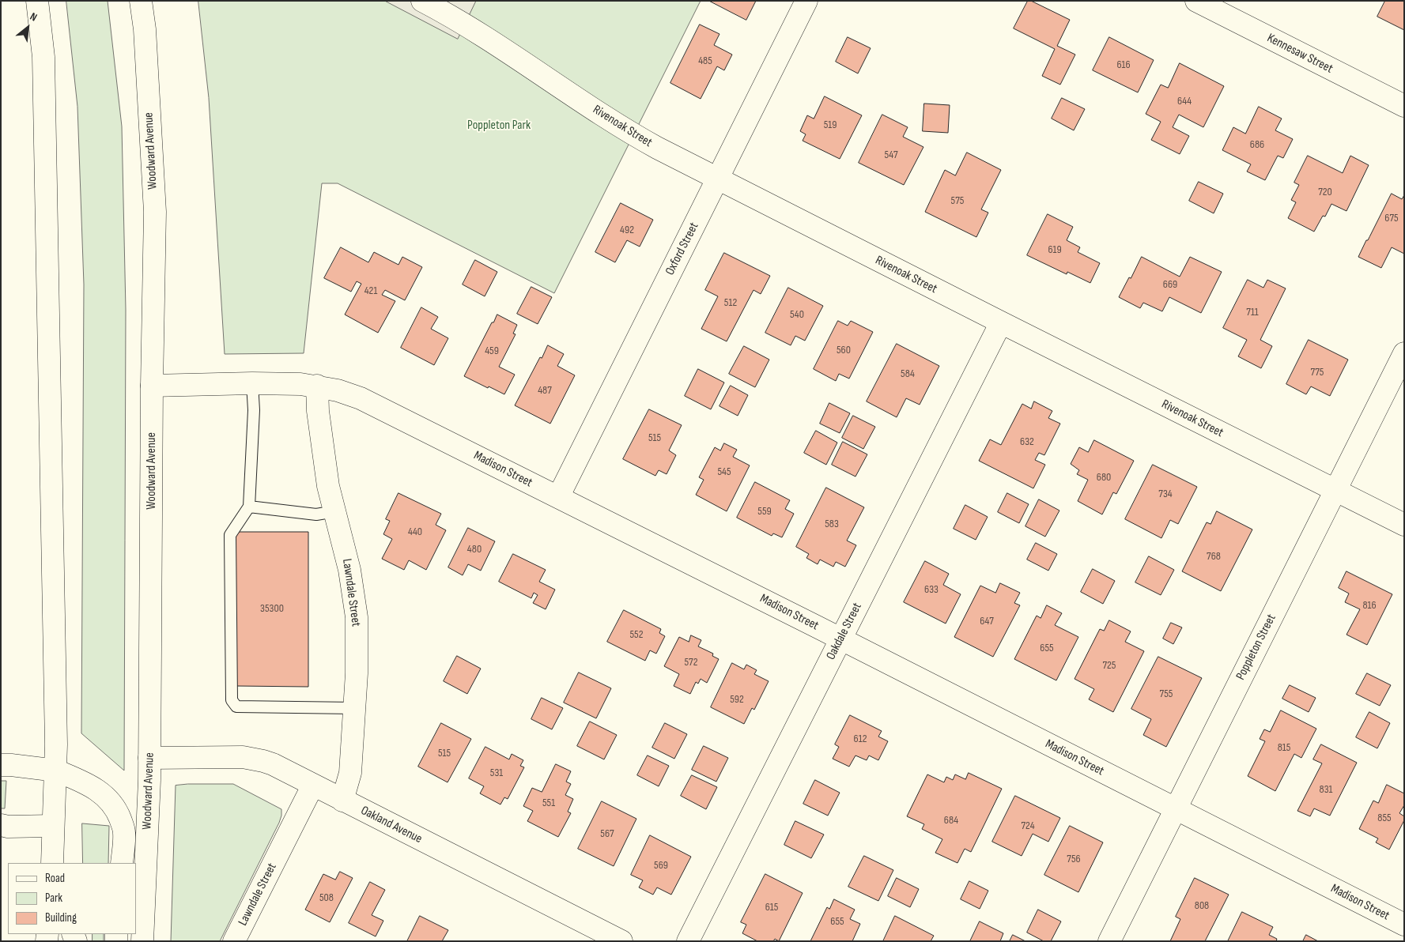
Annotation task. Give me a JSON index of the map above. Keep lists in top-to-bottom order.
{
  "streets": {
    "street": [
      "Kennesaw Street",
      "Rivenoak Street",
      "Woodward Avenue",
      "Oxford Street",
      "Madison Street",
      "Lawndale Street",
      "Oakdale Street",
      "Poppleton Street",
      "Oakland Avenue"
    ]
  },
  "crossings": [
    ["Rivenoak Street", "Oxford Street"],
    ["Rivenoak Street", "Oakdale Street"],
    ["Rivenoak Street", "Poppleton Street"],
    ["Woodward Avenue", "Madison Street"],
    ["Woodward Avenue", "Oakland Avenue"],
    ["Oxford Street", "Madison Street"],
    ["Madison Street", "Lawndale Street"],
    ["Madison Street", "Oakdale Street"],
    ["Madison Street", "Poppleton Street"],
    ["Lawndale Street", "Oakland Avenue"]
  ],
  "parks": ["Poppleton Park"],
  "house_numbers": [
    "485",
    "616",
    "644",
    "519",
    "686",
    "547",
    "720",
    "575",
    "675",
    "492",
    "619",
    "669",
    "421",
    "512",
    "711",
    "540",
    "560",
    "459",
    "775",
    "584",
    "487",
    "515",
    "632",
    "545",
    "680",
    "734",
    "559",
    "583",
    "440",
    "480",
    "768",
    "633",
    "816",
    "35300",
    "647",
    "552",
    "655",
    "572",
    "725",
    "755",
    "592",
    "612",
    "815",
    "515",
    "531",
    "831",
    "551",
    "855",
    "684",
    "724",
    "567",
    "756",
    "569",
    "508",
    "808",
    "615",
    "655"
  ],
  "legend": ["Road", "Park", "Building"],
  "north": "top right"
}
